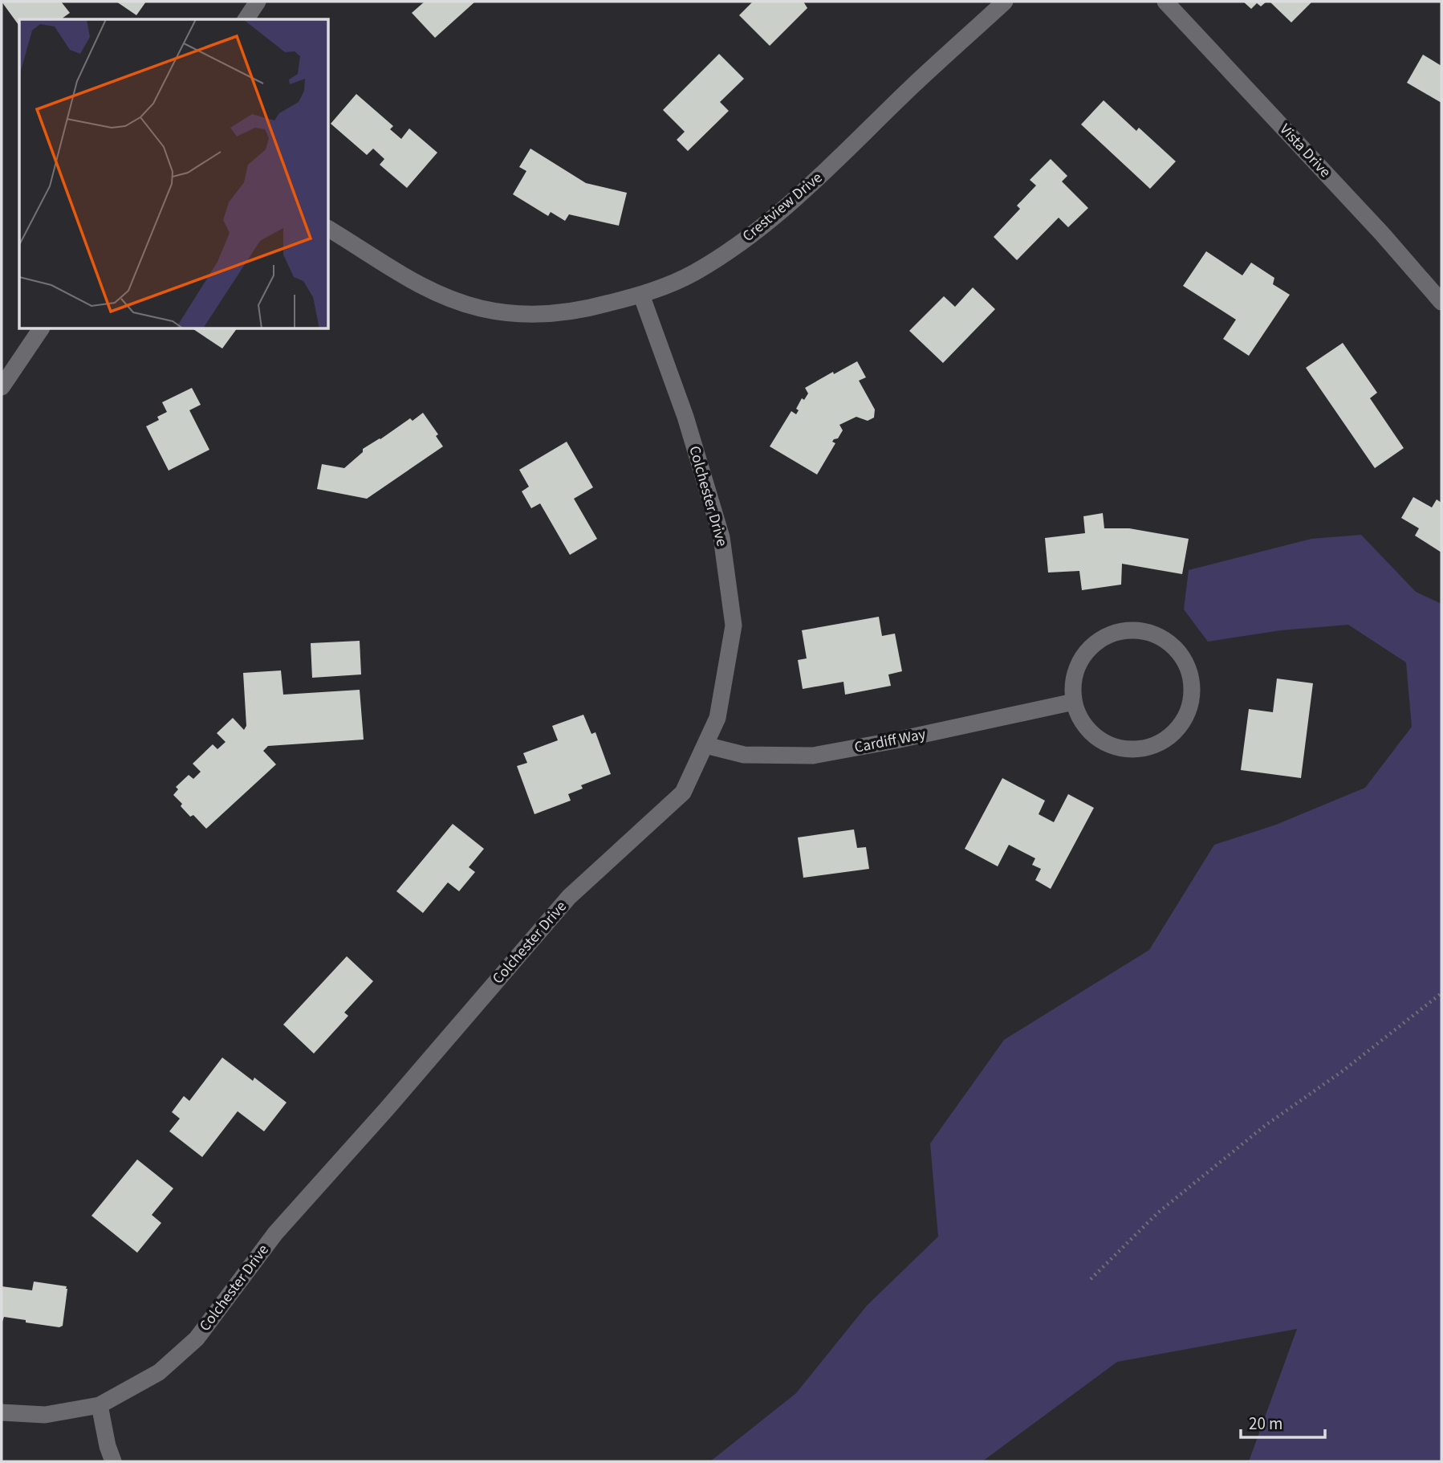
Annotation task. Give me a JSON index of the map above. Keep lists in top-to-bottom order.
{
  "streets": {
    "street": [
      "Vista Drive",
      "Crestview Drive",
      "Colchester Drive",
      "Cardiff Way"
    ]
  },
  "crossings": [
    ["Crestview Drive", "Colchester Drive"],
    ["Colchester Drive", "Cardiff Way"]
  ],
  "scale_bar": "20 m"
}
